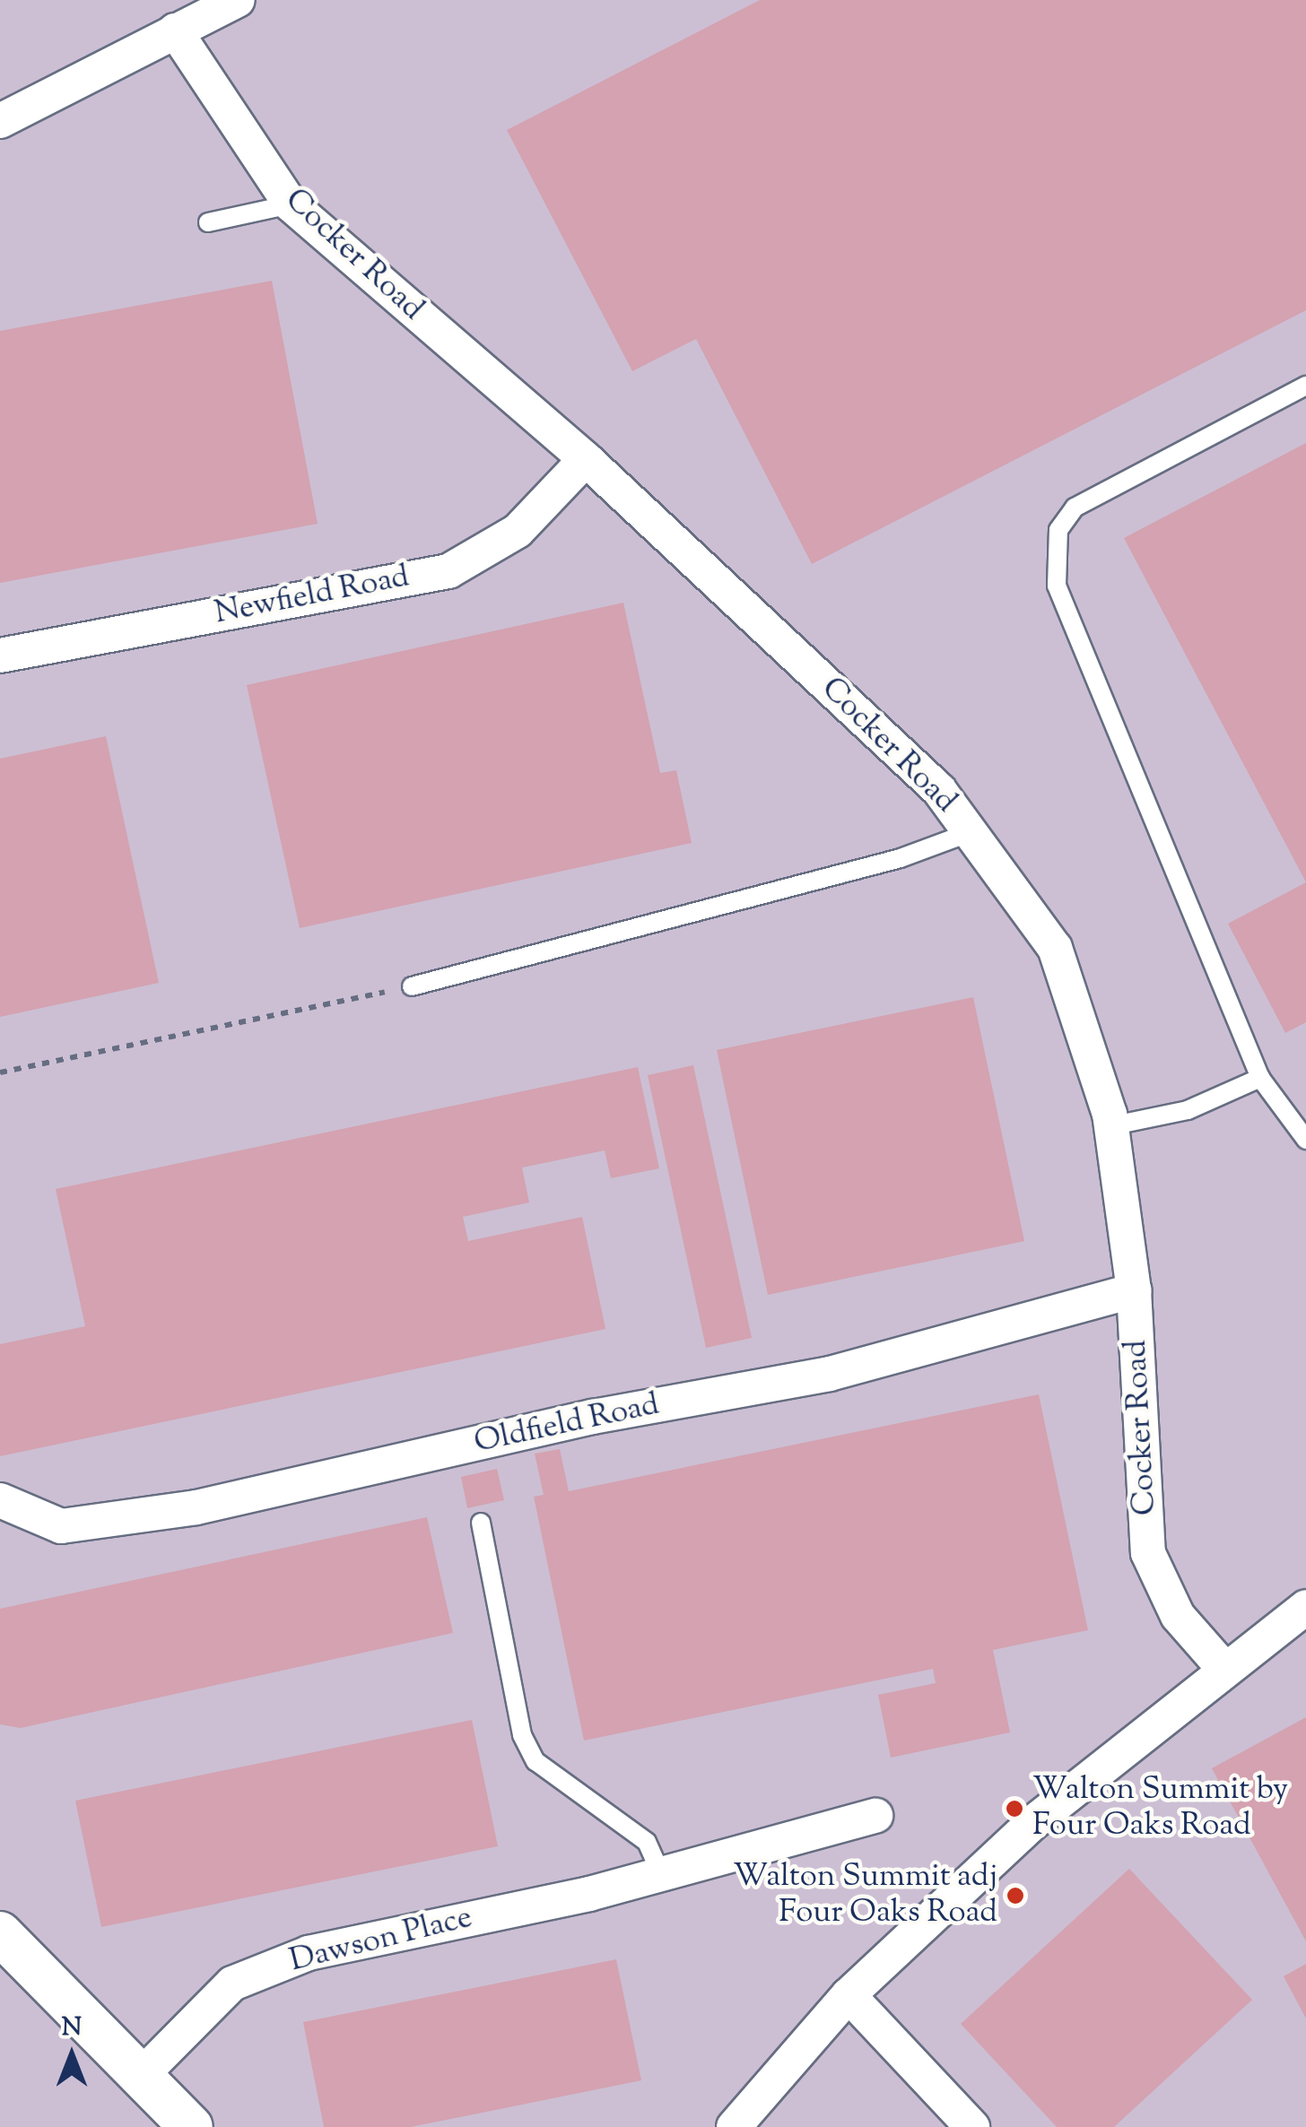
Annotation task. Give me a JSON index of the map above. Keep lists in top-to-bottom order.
{
  "streets": {
    "street": [
      "Cocker Road",
      "Newfield Road",
      "Oldfield Road",
      "Dawson Place"
    ]
  },
  "crossings": [
    ["Cocker Road", "Newfield Road"],
    ["Cocker Road", "Oldfield Road"]
  ],
  "places": ["Walton Summit by Four Oaks Road", "Walton Summit adj Four Oaks Road"],
  "north": "top"
}
